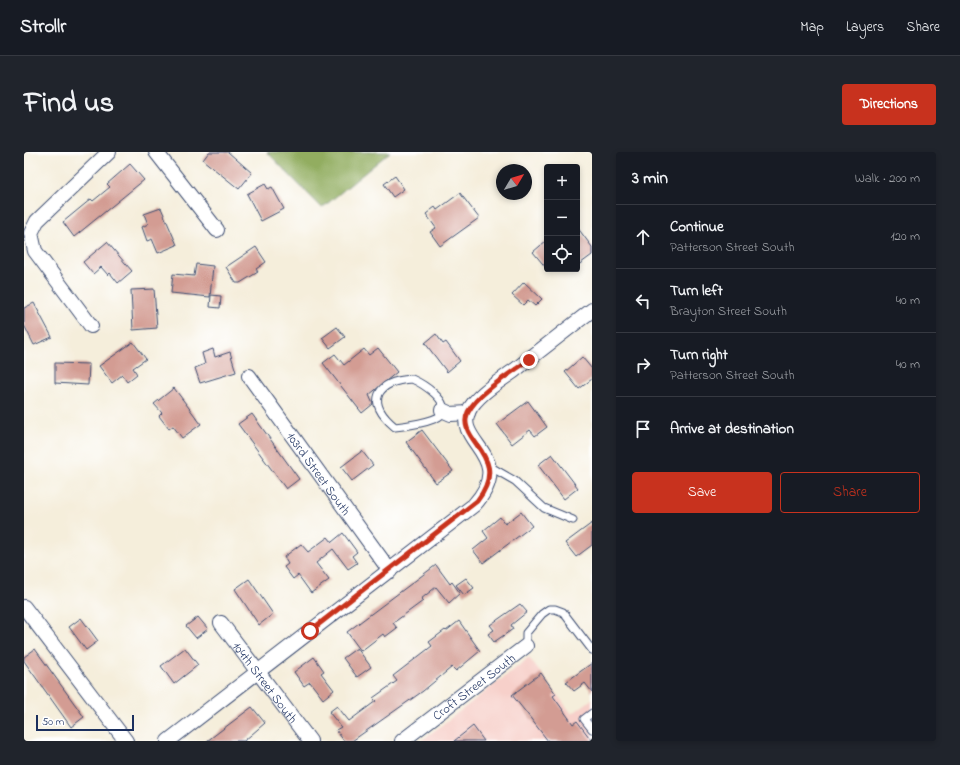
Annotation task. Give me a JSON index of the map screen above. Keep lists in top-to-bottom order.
{
  "streets": {
    "street": ["103rd Street South", "104th Street South", "Croft Street South"]
  },
  "scale_bar": "50 m",
  "north": "top right",
  "page": {
    "header": "Strollr",
    "nav": ["Map", "Layers", "Share"],
    "title": "Find us",
    "buttons": [
      "Directions",
      ["Save", "Share"]
    ],
    "heading": ["3 min", "Walk · 200 m"],
    "map_buttons": ["+", "−"],
    "list": [
      ["Continue", "Patterson Street South", "120 m"],
      ["Turn left", "Brayton Street South", "40 m"],
      ["Turn right", "Patterson Street South", "40 m"],
      "Arrive at destination"
    ],
    "scale": "50 m"
  }
}
